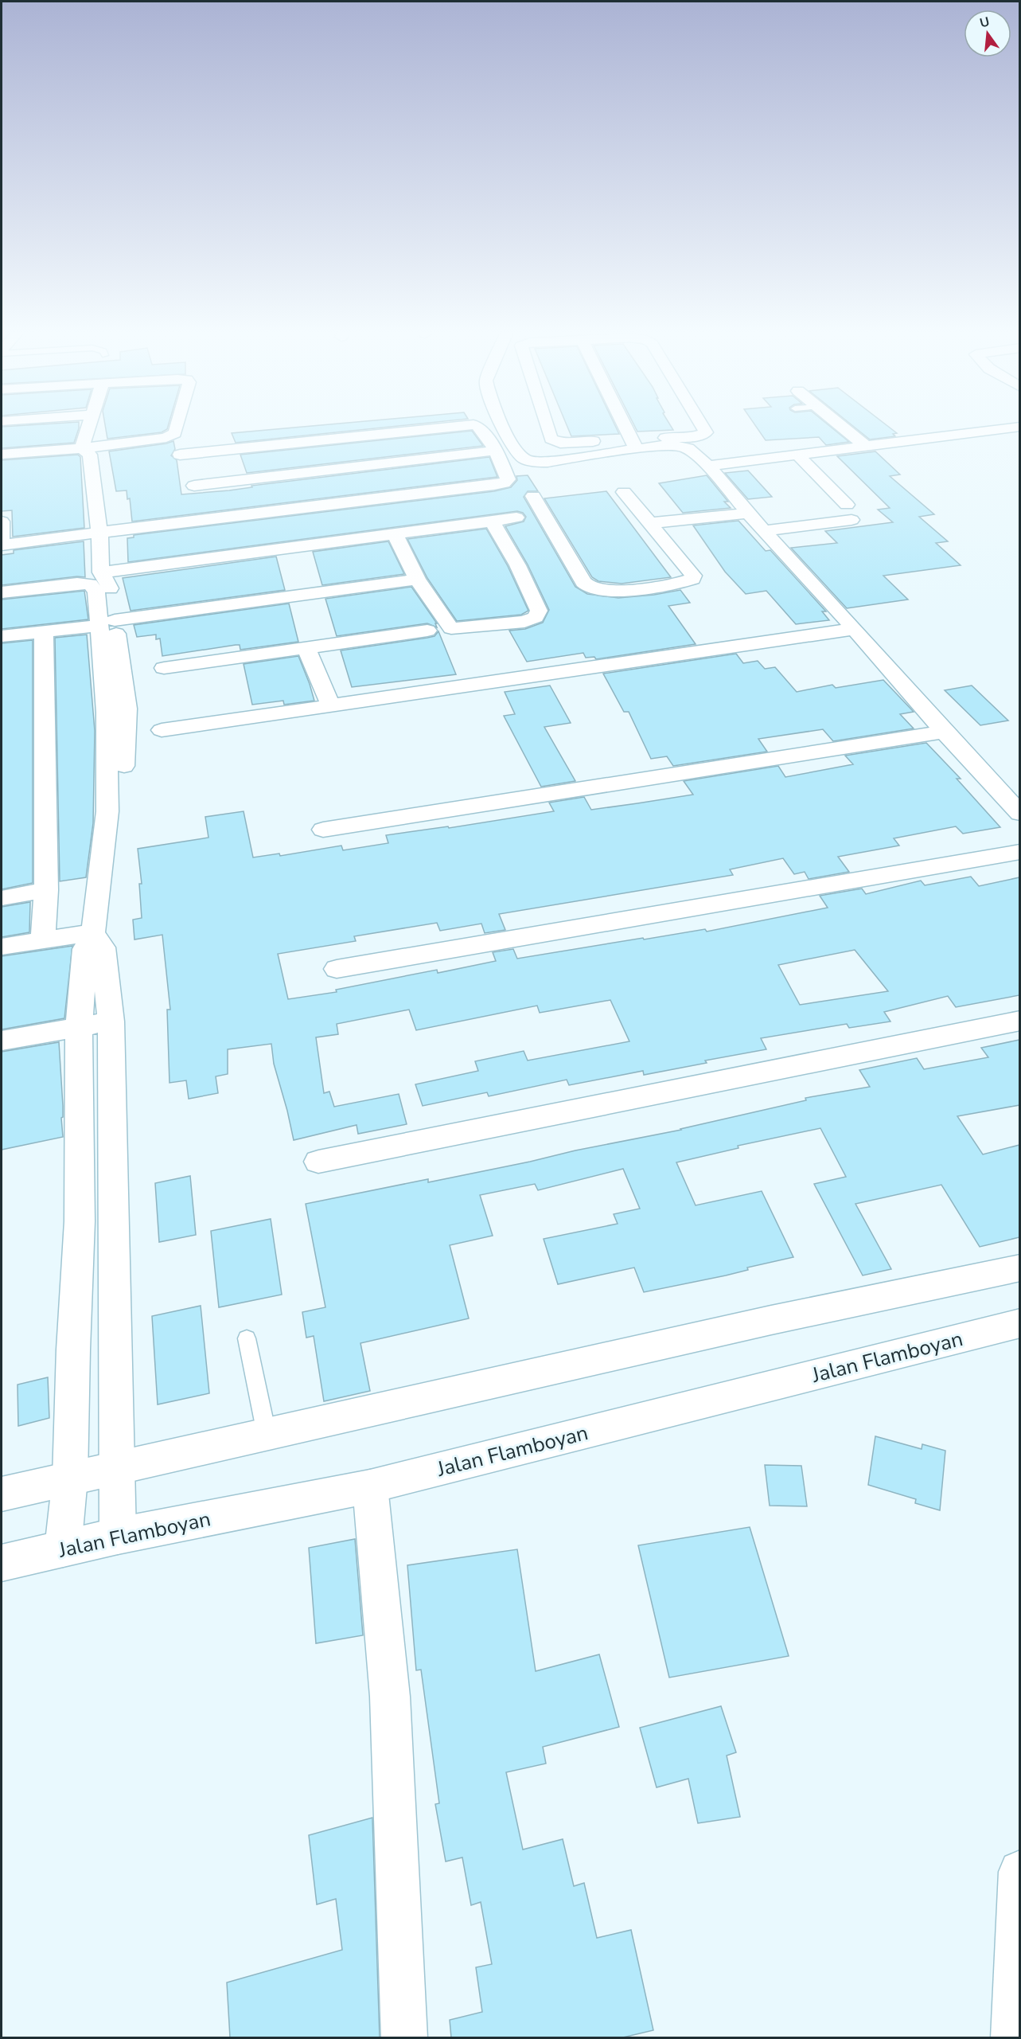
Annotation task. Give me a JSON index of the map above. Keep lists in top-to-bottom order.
{
  "streets": {
    "street": ["Jalan Flamboyan"]
  },
  "north": "top"
}
